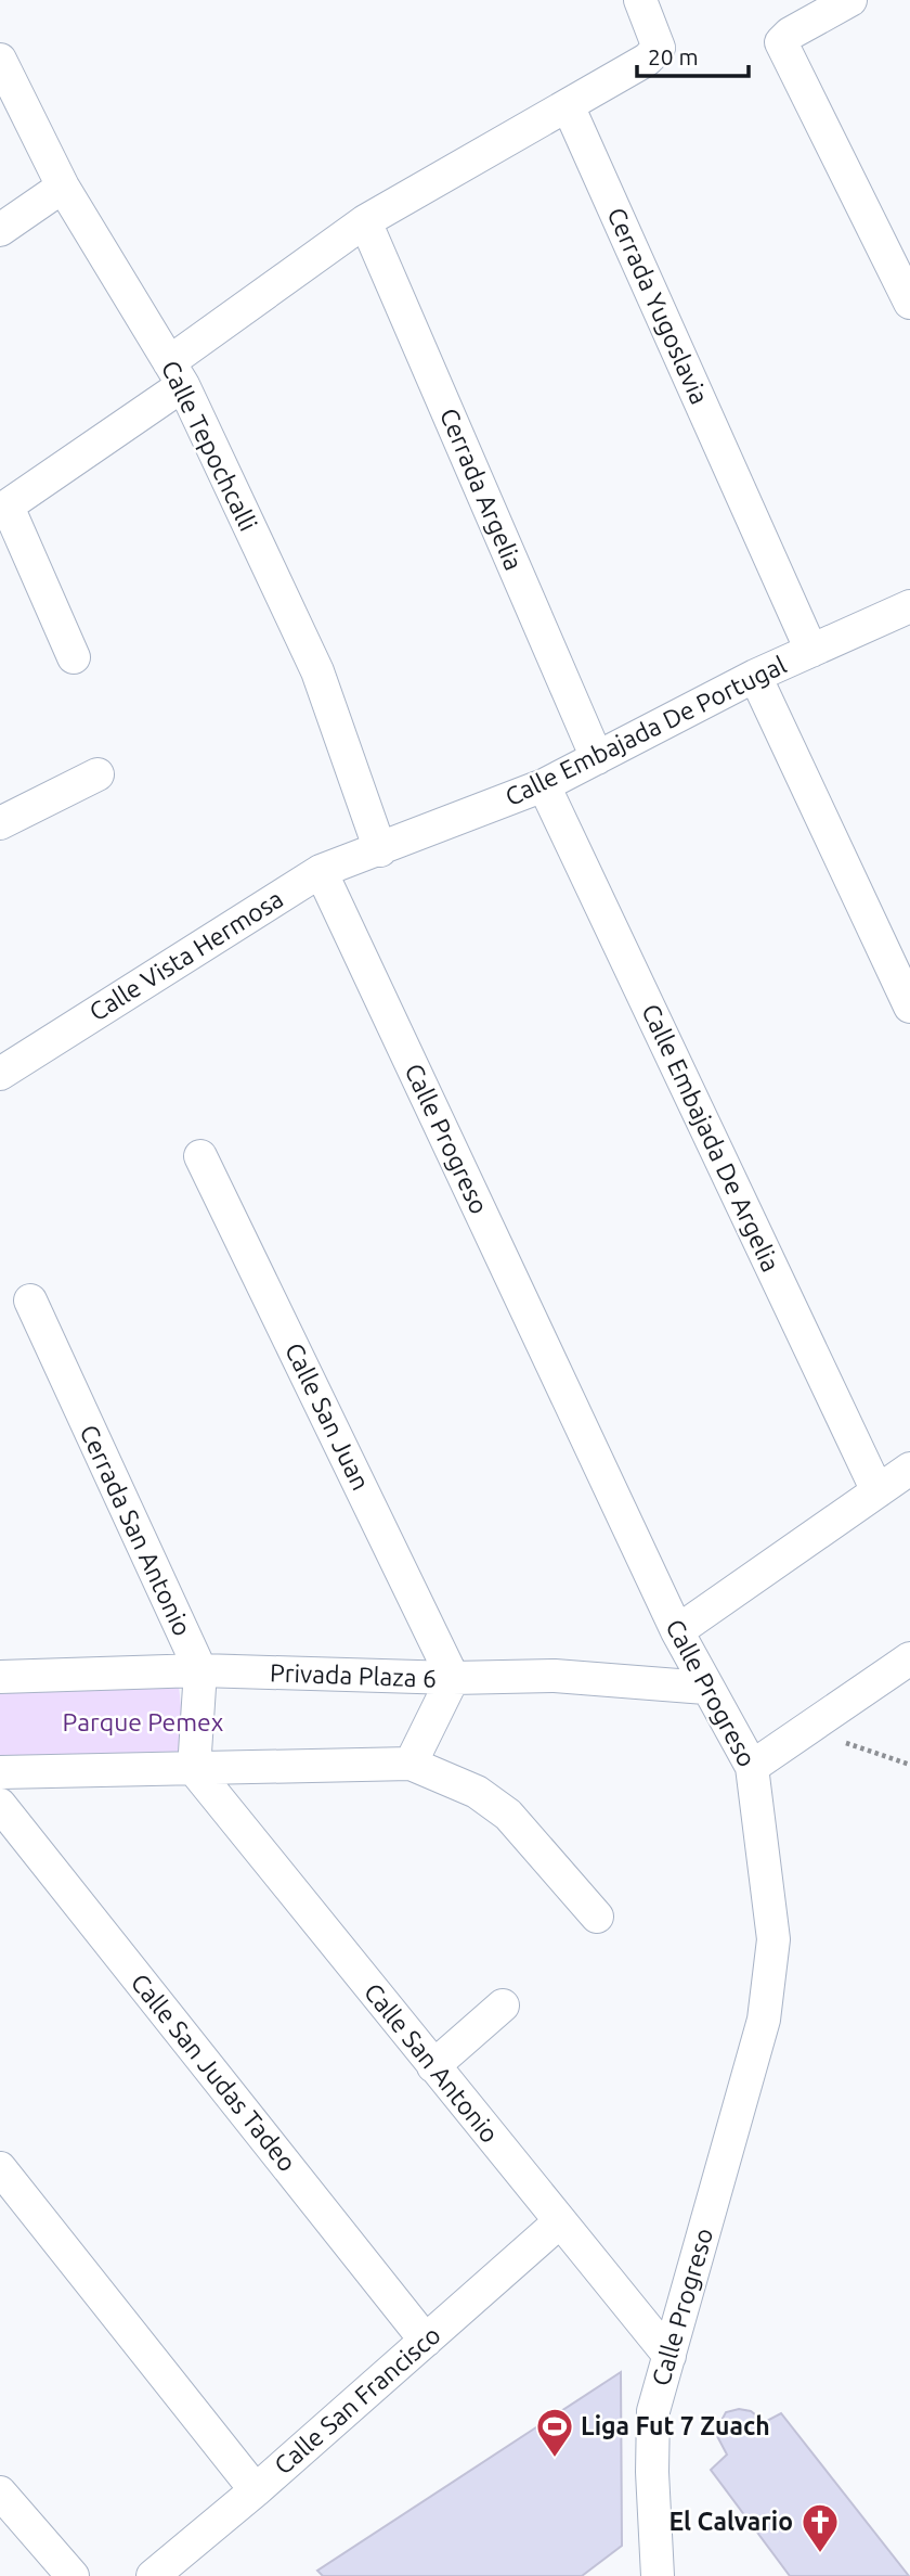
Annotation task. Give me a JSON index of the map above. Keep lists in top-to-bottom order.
{
  "streets": {
    "street": [
      "Cerrada Yugoslavia",
      "Calle Tepochcalli",
      "Cerrada Argelia",
      "Calle Embajada De Portugal",
      "Calle Vista Hermosa",
      "Calle Embajada De Argelia",
      "Calle Progreso",
      "Calle San Juan",
      "Cerrada San Antonio",
      "Privada Plaza 6",
      "Calle San Antonio",
      "Calle San Judas Tadeo",
      "Calle San Francisco"
    ]
  },
  "crossings": [
    ["Cerrada Yugoslavia", "Calle Embajada De Portugal"],
    ["Calle Tepochcalli", "Calle Embajada De Portugal"],
    ["Calle Tepochcalli", "Calle Vista Hermosa"],
    ["Cerrada Argelia", "Calle Embajada De Portugal"],
    ["Calle Embajada De Portugal", "Calle Vista Hermosa"],
    ["Calle Embajada De Portugal", "Calle Embajada De Argelia"],
    ["Calle Vista Hermosa", "Calle Progreso"],
    ["Calle Progreso", "Privada Plaza 6"],
    ["Calle Progreso", "Calle San Antonio"],
    ["Calle San Juan", "Privada Plaza 6"],
    ["Cerrada San Antonio", "Privada Plaza 6"],
    ["Cerrada San Antonio", "Calle San Antonio"],
    ["Calle San Antonio", "Calle San Francisco"],
    ["Calle San Judas Tadeo", "Calle San Francisco"]
  ],
  "parks": ["Parque Pemex"],
  "places": {
    "sports": ["Liga Fut 7 Zuach"],
    "church": ["El Calvario"]
  },
  "scale_bar": "20 m"
}
